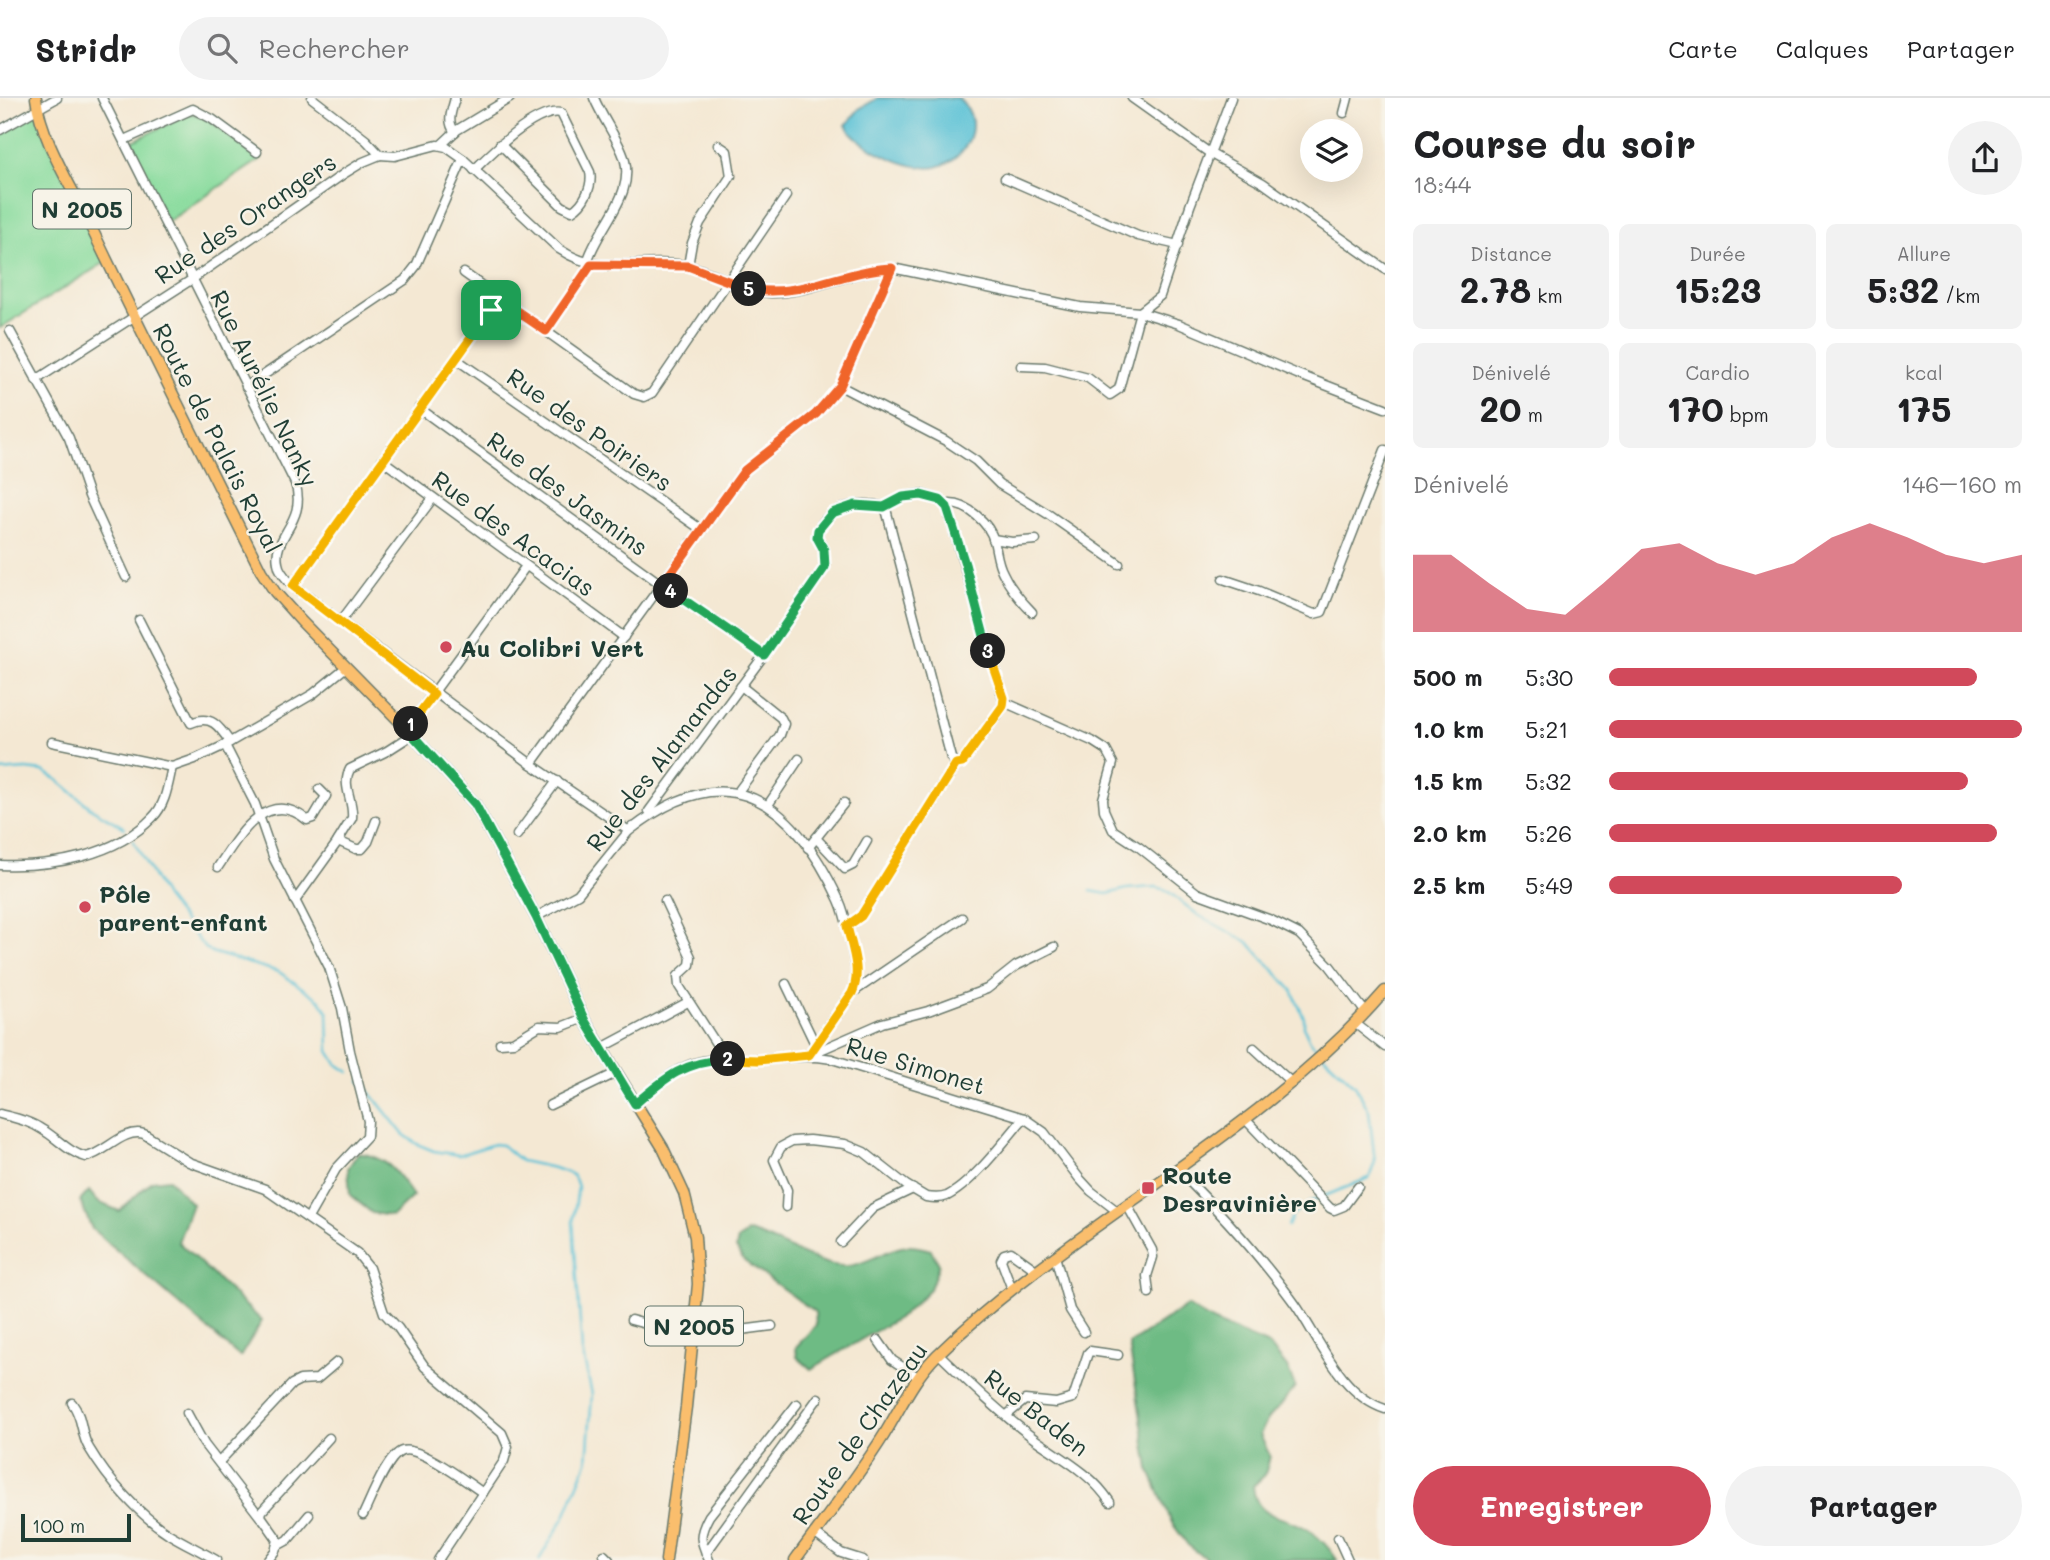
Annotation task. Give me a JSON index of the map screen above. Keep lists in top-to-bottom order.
{
  "streets": {
    "main road": ["N 2005", "Route de Palais Royal", "Route de Chazeau"],
    "street": [
      "Rue des Orangers",
      "Rue Aurélie Nanky",
      "Rue des Poiriers",
      "Rue des Jasmins",
      "Rue des Acacias",
      "Rue des Alamandas",
      "Rue Simonet",
      "Rue Baden"
    ]
  },
  "crossings": [
    ["Rue des Orangers", "Rue Aurélie Nanky"],
    ["Rue des Orangers", "Route de Palais Royal"],
    ["Rue Aurélie Nanky", "Rue des Alamandas"],
    ["Route de Palais Royal", "Rue des Alamandas"],
    ["Route de Palais Royal", "Rue Simonet"],
    ["Rue des Jasmins", "Rue des Alamandas"],
    ["Rue Simonet", "Route de Chazeau"],
    ["Rue Baden", "Route de Chazeau"]
  ],
  "places": {
    "other": ["Au Colibri Vert", "Pôle parent-enfant"],
    "transit": ["Route Desravinière"]
  },
  "scale_bar": "100 m",
  "page": {
    "header": "Stridr",
    "search": "Rechercher",
    "nav": ["Carte", "Calques", "Partager"],
    "heading": ["Course du soir", "18:44"],
    "stats": [
      ["Distance", "2.78 km"],
      ["Durée", "15:23"],
      ["Allure", "5:32 /km"],
      ["Dénivelé", "20 m"],
      ["Cardio", "170 bpm"],
      ["kcal", "175"]
    ],
    "pins": [
      "5",
      "4",
      "3",
      "1",
      "2"
    ],
    "chart": ["Dénivelé", "146–160 m"],
    "list": [
      {
        "name": "500 m",
        "note": "5:30"
      },
      {
        "name": "1.0 km",
        "note": "5:21"
      },
      {
        "name": "1.5 km",
        "note": "5:32"
      },
      {
        "name": "2.0 km",
        "note": "5:26"
      },
      {
        "name": "2.5 km",
        "note": "5:49"
      }
    ],
    "buttons": ["Enregistrer", "Partager"],
    "scale": "100 m"
  }
}
